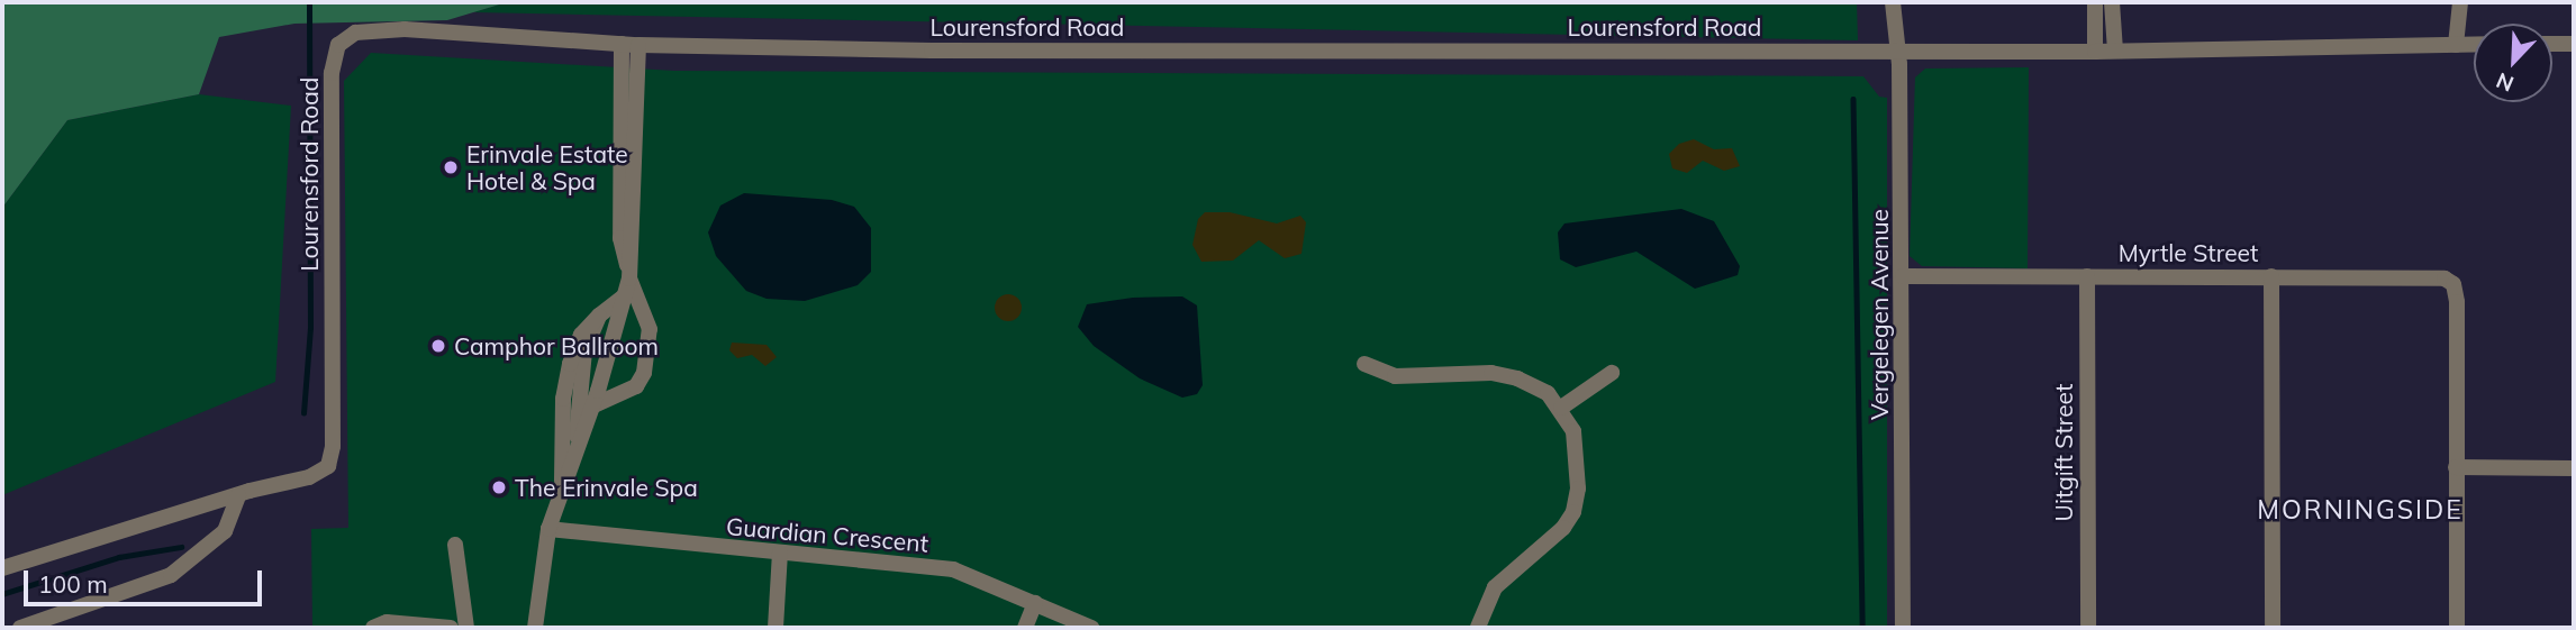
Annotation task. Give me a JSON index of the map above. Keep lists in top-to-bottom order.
{
  "streets": {
    "street": [
      "Lourensford Road",
      "Myrtle Street",
      "Vergelegen Avenue",
      "Uitgift Street",
      "Guardian Crescent"
    ]
  },
  "crossings": [
    ["Lourensford Road", "Vergelegen Avenue"],
    ["Myrtle Street", "Vergelegen Avenue"],
    ["Myrtle Street", "Uitgift Street"]
  ],
  "districts": ["MORNINGSIDE"],
  "places": ["Erinvale Estate Hotel & Spa", "Camphor Ballroom", "The Erinvale Spa"],
  "scale_bar": "100 m",
  "north": "bottom left"
}
